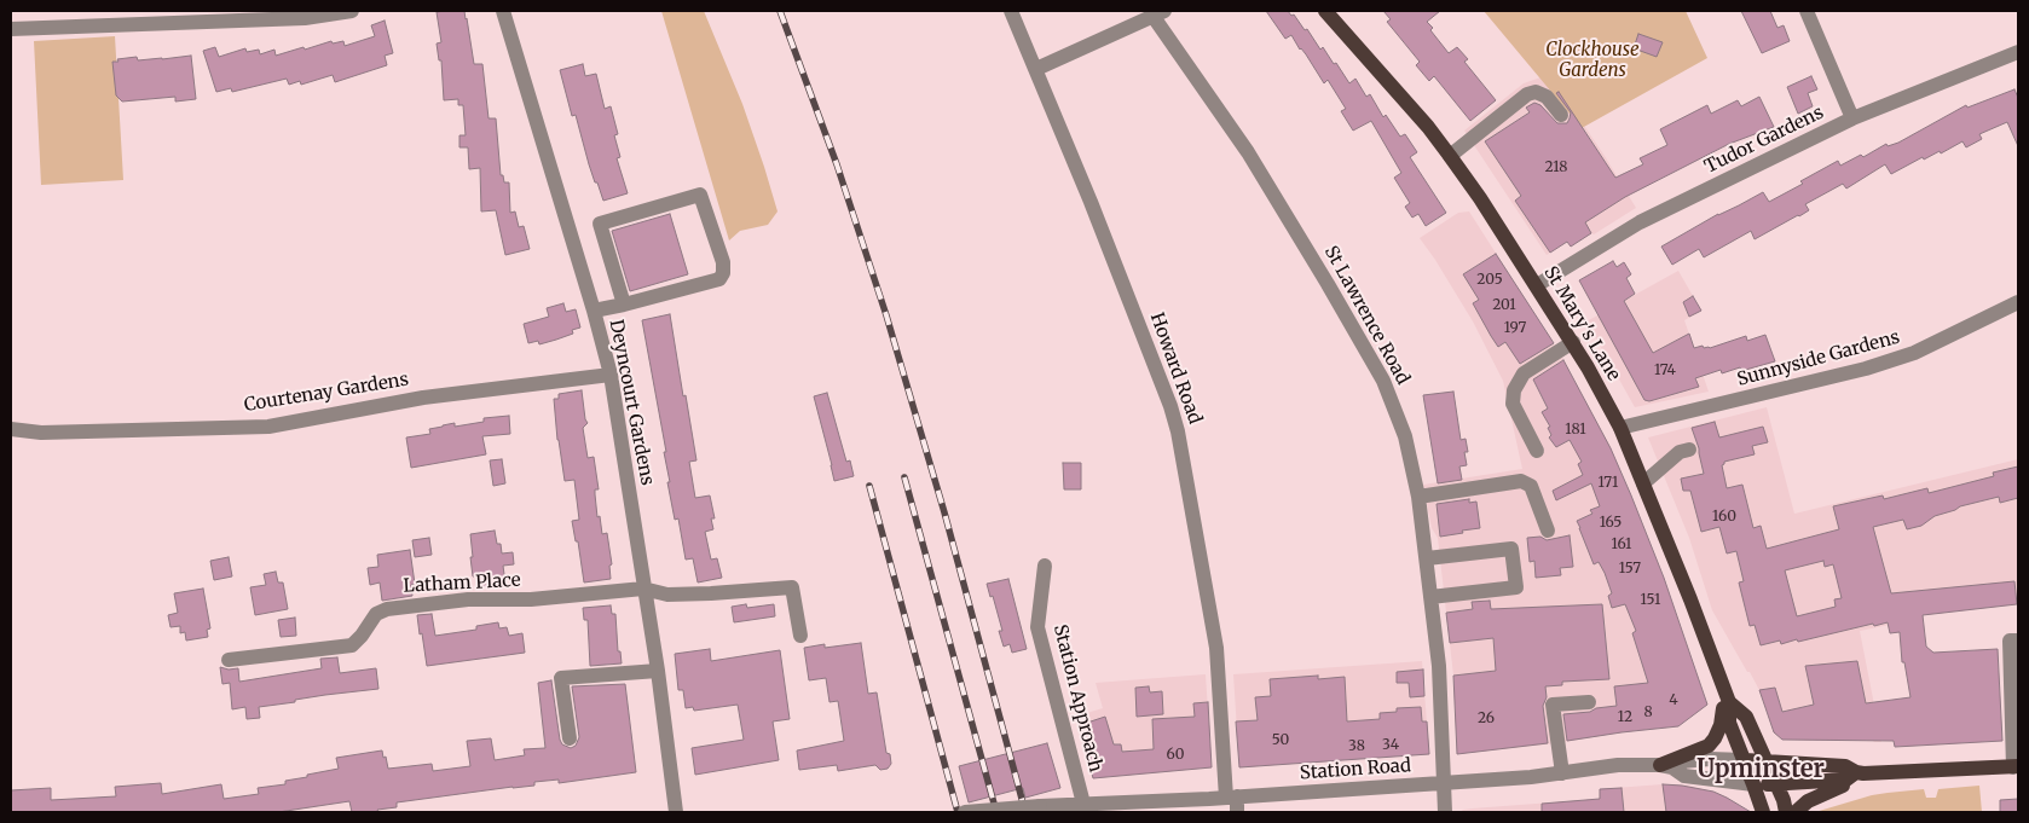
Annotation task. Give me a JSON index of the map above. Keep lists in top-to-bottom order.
{
  "streets": {
    "main road": ["St Mary's Lane"],
    "street": [
      "Tudor Gardens",
      "St Lawrence Road",
      "Sunnyside Gardens",
      "Howard Road",
      "Courtenay Gardens",
      "Deyncourt Gardens",
      "Latham Place",
      "Station Approach",
      "Station Road"
    ]
  },
  "crossings": [
    ["Tudor Gardens", "St Mary's Lane"],
    ["St Lawrence Road", "Station Road"],
    ["St Mary's Lane", "Sunnyside Gardens"],
    ["St Mary's Lane", "Station Road"],
    ["Howard Road", "Station Road"],
    ["Courtenay Gardens", "Deyncourt Gardens"],
    ["Deyncourt Gardens", "Latham Place"],
    ["Station Approach", "Station Road"]
  ],
  "districts": ["Upminster"],
  "parks": ["Clockhouse Gardens"],
  "house_numbers": [
    "218",
    "205",
    "201",
    "197",
    "174",
    "181",
    "171",
    "160",
    "165",
    "161",
    "157",
    "151",
    "4",
    "8",
    "12",
    "26",
    "50",
    "34",
    "38",
    "60"
  ]
}
